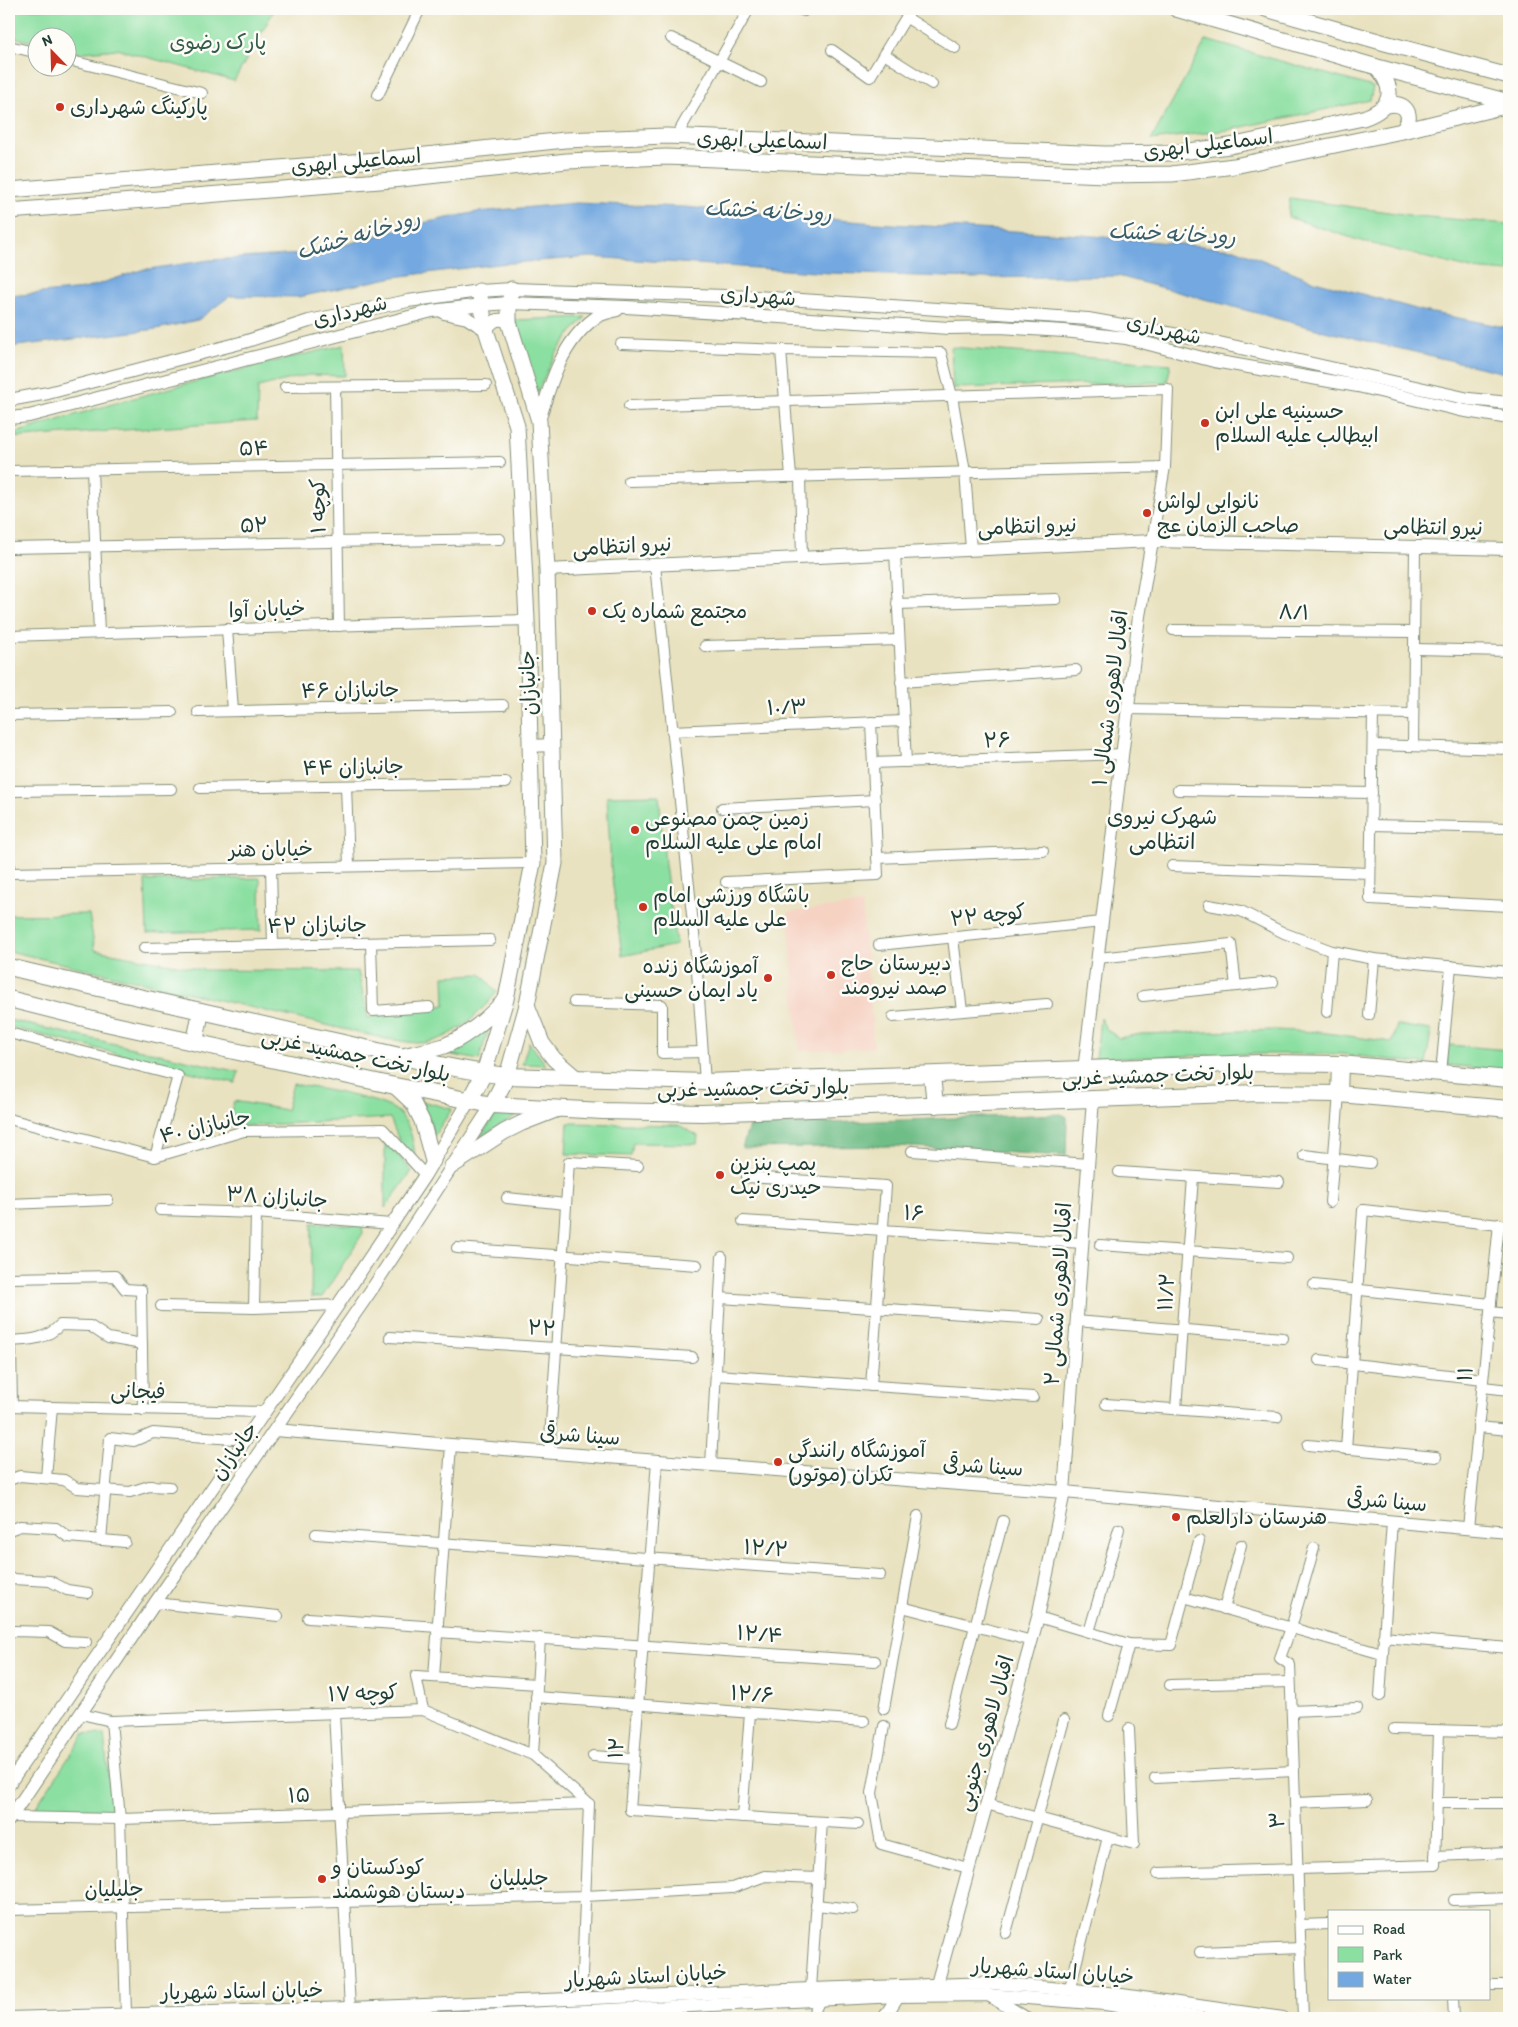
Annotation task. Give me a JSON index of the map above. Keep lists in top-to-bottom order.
{
  "streets": {
    "main road": ["اسماعیلی ابهری", "جانبازان", "بلوار تخت جمشید غربی"],
    "street": [
      "شهرداری",
      "۵۴",
      "کوچه ۱",
      "۵۲",
      "نیرو انتظامی",
      "خیابان آوا",
      "۸/۱",
      "۴۶ جانبازان",
      "اقبال لاهوری شمالی ۱",
      "۱۰/۳",
      "۲۶",
      "۴۴ جانبازان",
      "خیابان هنر",
      "کوچه ۲۲",
      "۴۲ جانبازان",
      "۴۰ جانبازان",
      "۳۸ جانبازان",
      "۱۶",
      "۱۱/۲",
      "اقبال لاهوری شمالی ۲",
      "۲۲",
      "۱۱",
      "فیجانی",
      "سینا شرقی",
      "۱۲/۲",
      "۱۲/۴",
      "کوچه ۱۷",
      "۱۲/۶",
      "اقبال لاهوری جنوبی",
      "۱۲",
      "۱۵",
      "۳",
      "جلیلیان",
      "خیابان استاد شهریار"
    ]
  },
  "crossings": [
    ["شهرداری", "جانبازان"],
    ["۵۴", "کوچه ۱"],
    ["کوچه ۱", "۵۲"],
    ["کوچه ۱", "خیابان آوا"],
    ["نیرو انتظامی", "جانبازان"],
    ["نیرو انتظامی", "اقبال لاهوری شمالی ۱"],
    ["خیابان آوا", "جانبازان"],
    ["جانبازان", "خیابان هنر"],
    ["جانبازان", "بلوار تخت جمشید غربی"],
    ["جانبازان", "۴۰ جانبازان"],
    ["جانبازان", "۳۸ جانبازان"],
    ["جانبازان", "فیجانی"],
    ["جانبازان", "سینا شرقی"],
    ["جانبازان", "کوچه ۱۷"],
    ["جانبازان", "۱۵"],
    ["اقبال لاهوری شمالی ۱", "۲۶"],
    ["اقبال لاهوری شمالی ۱", "کوچه ۲۲"],
    ["اقبال لاهوری شمالی ۱", "بلوار تخت جمشید غربی"],
    ["بلوار تخت جمشید غربی", "اقبال لاهوری شمالی ۲"],
    ["۱۶", "اقبال لاهوری شمالی ۲"],
    ["اقبال لاهوری شمالی ۲", "سینا شرقی"],
    ["اقبال لاهوری شمالی ۲", "اقبال لاهوری جنوبی"],
    ["۱۱", "سینا شرقی"],
    ["سینا شرقی", "اقبال لاهوری جنوبی"],
    ["سینا شرقی", "۱۲"],
    ["۱۲/۲", "۱۲"],
    ["۱۲/۴", "۱۲"],
    ["کوچه ۱۷", "۱۵"],
    ["۱۲/۶", "۱۲"],
    ["اقبال لاهوری جنوبی", "خیابان استاد شهریار"]
  ],
  "districts": ["شهرک نیروی انتظامی"],
  "water": ["رودخانه خشک"],
  "parks": ["پارک رضوی"],
  "places": [
    "پارکینگ شهرداری",
    "حسینیه علی ابن ابیطالب علیه السلام",
    "نانوایی لواش صاحب الزمان عج",
    "مجتمع شماره یک",
    "زمین چمن مصنوعی امام علی علیه السلام",
    "باشگاه ورزشی امام علی علیه السلام",
    "دبیرستان حاج صمد نیرومند",
    "آموزشگاه زنده یاد ایمان حسینی",
    "پمپ بنزین حیدری نیک",
    "آموزشگاه رانندگی تکران (موتور)",
    "هنرستان دارالعلم",
    "کودکستان و دبستان هوشمند"
  ],
  "legend": ["Road", "Park", "Water"],
  "north": "top left"
}
